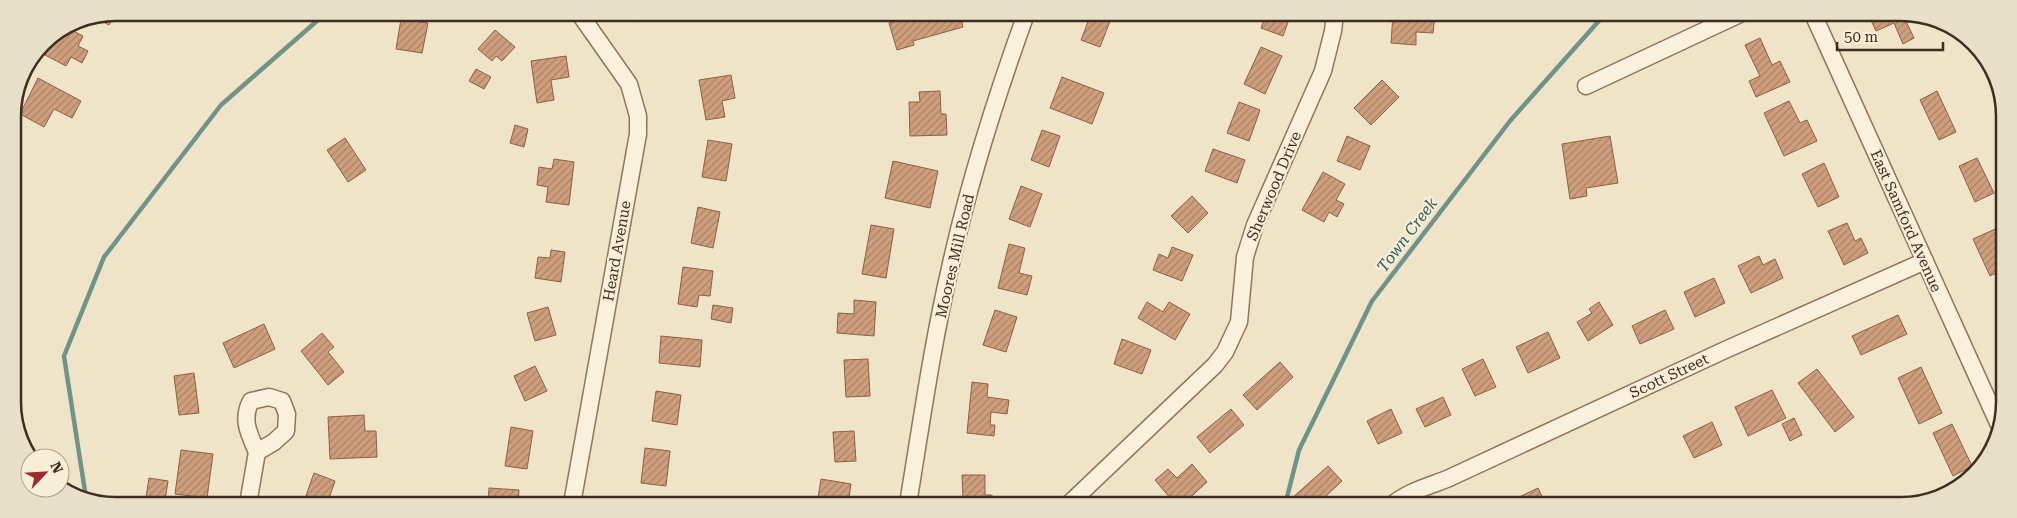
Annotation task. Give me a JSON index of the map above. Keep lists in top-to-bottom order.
{
  "streets": {
    "street": [
      "Sherwood Drive",
      "East Samford Avenue",
      "Heard Avenue",
      "Moores Mill Road",
      "Scott Street"
    ]
  },
  "crossings": [
    ["East Samford Avenue", "Scott Street"]
  ],
  "water": ["Town Creek"],
  "scale_bar": "50 m",
  "north": "top right"
}
